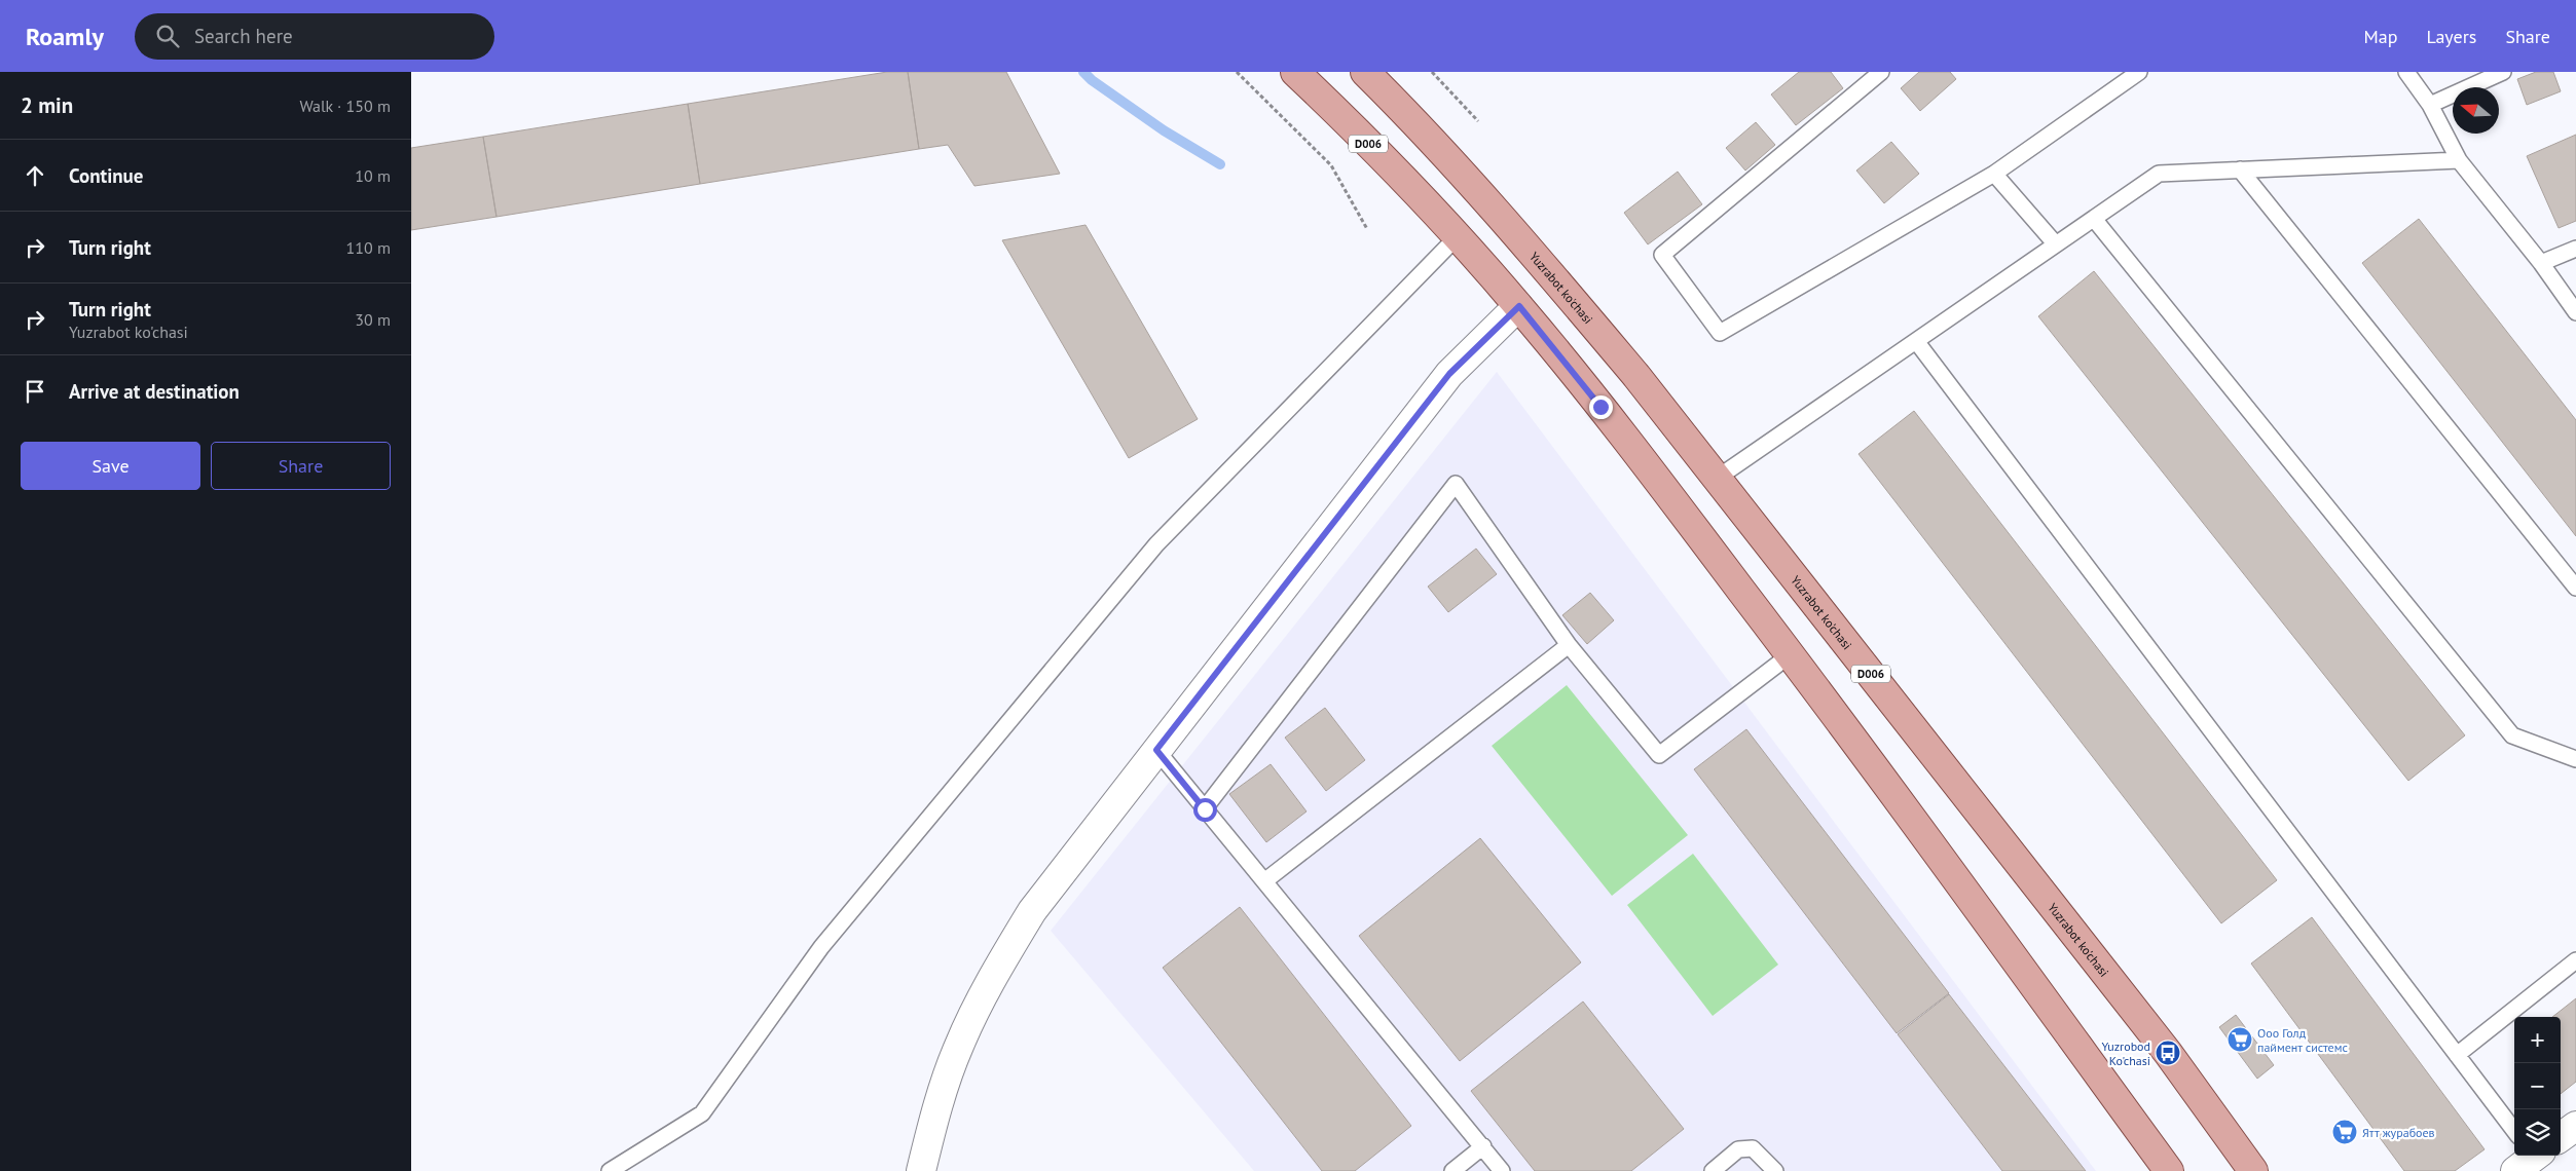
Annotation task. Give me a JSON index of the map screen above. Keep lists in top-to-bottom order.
{
  "streets": {
    "main road": ["D006", "Yuzrabot ko'chasi"]
  },
  "places": {
    "supermarket": ["Ооо Голд паймент системс", "Ятт журабоев"],
    "bus stop": ["Yuzrobod Ko'chasi"]
  },
  "north": "left",
  "page": {
    "header": "Roamly",
    "search": "Search here",
    "nav": ["Map", "Layers", "Share"],
    "heading": ["2 min", "Walk · 150 m"],
    "list": [
      ["Continue", "10 m"],
      ["Turn right", "110 m"],
      ["Turn right", "Yuzrabot ko'chasi", "30 m"],
      "Arrive at destination"
    ],
    "buttons": ["Save", "Share"],
    "map_buttons": ["+", "−"]
  }
}
